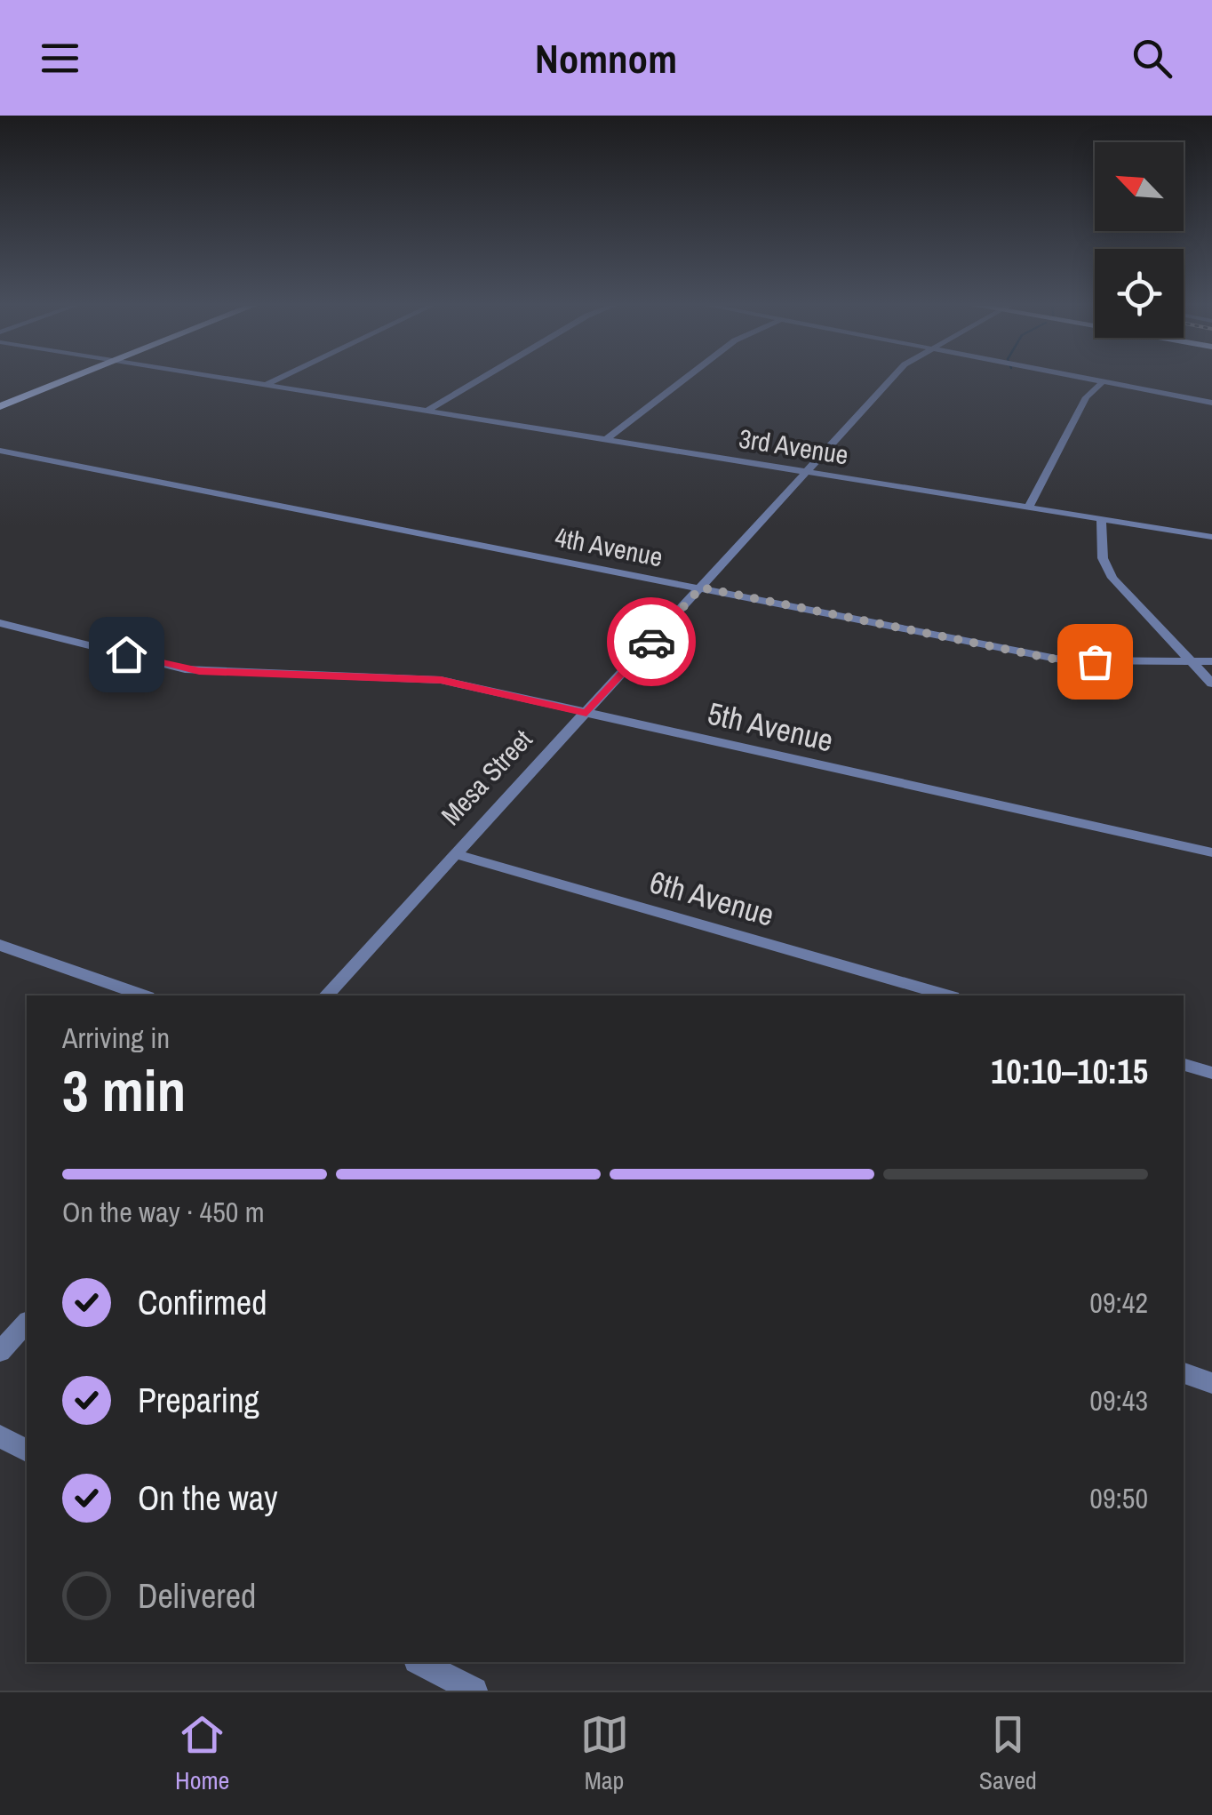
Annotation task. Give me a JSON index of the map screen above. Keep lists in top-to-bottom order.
{
  "streets": {
    "street": [
      "3rd Avenue",
      "4th Avenue",
      "5th Avenue",
      "Mesa Street",
      "6th Avenue"
    ]
  },
  "crossings": [
    ["3rd Avenue", "Mesa Street"],
    ["4th Avenue", "Mesa Street"],
    ["5th Avenue", "Mesa Street"],
    ["Mesa Street", "6th Avenue"]
  ],
  "north": "top left",
  "page": {
    "header": "Nomnom",
    "heading": ["3 min", "Arriving in", "10:10–10:15"],
    "bar": "On the way · 450 m",
    "list": [
      ["Confirmed", "09:42"],
      ["Preparing", "09:43"],
      ["On the way", "09:50"],
      "Delivered"
    ],
    "tabs": ["Home", "Map", "Saved"]
  }
}
